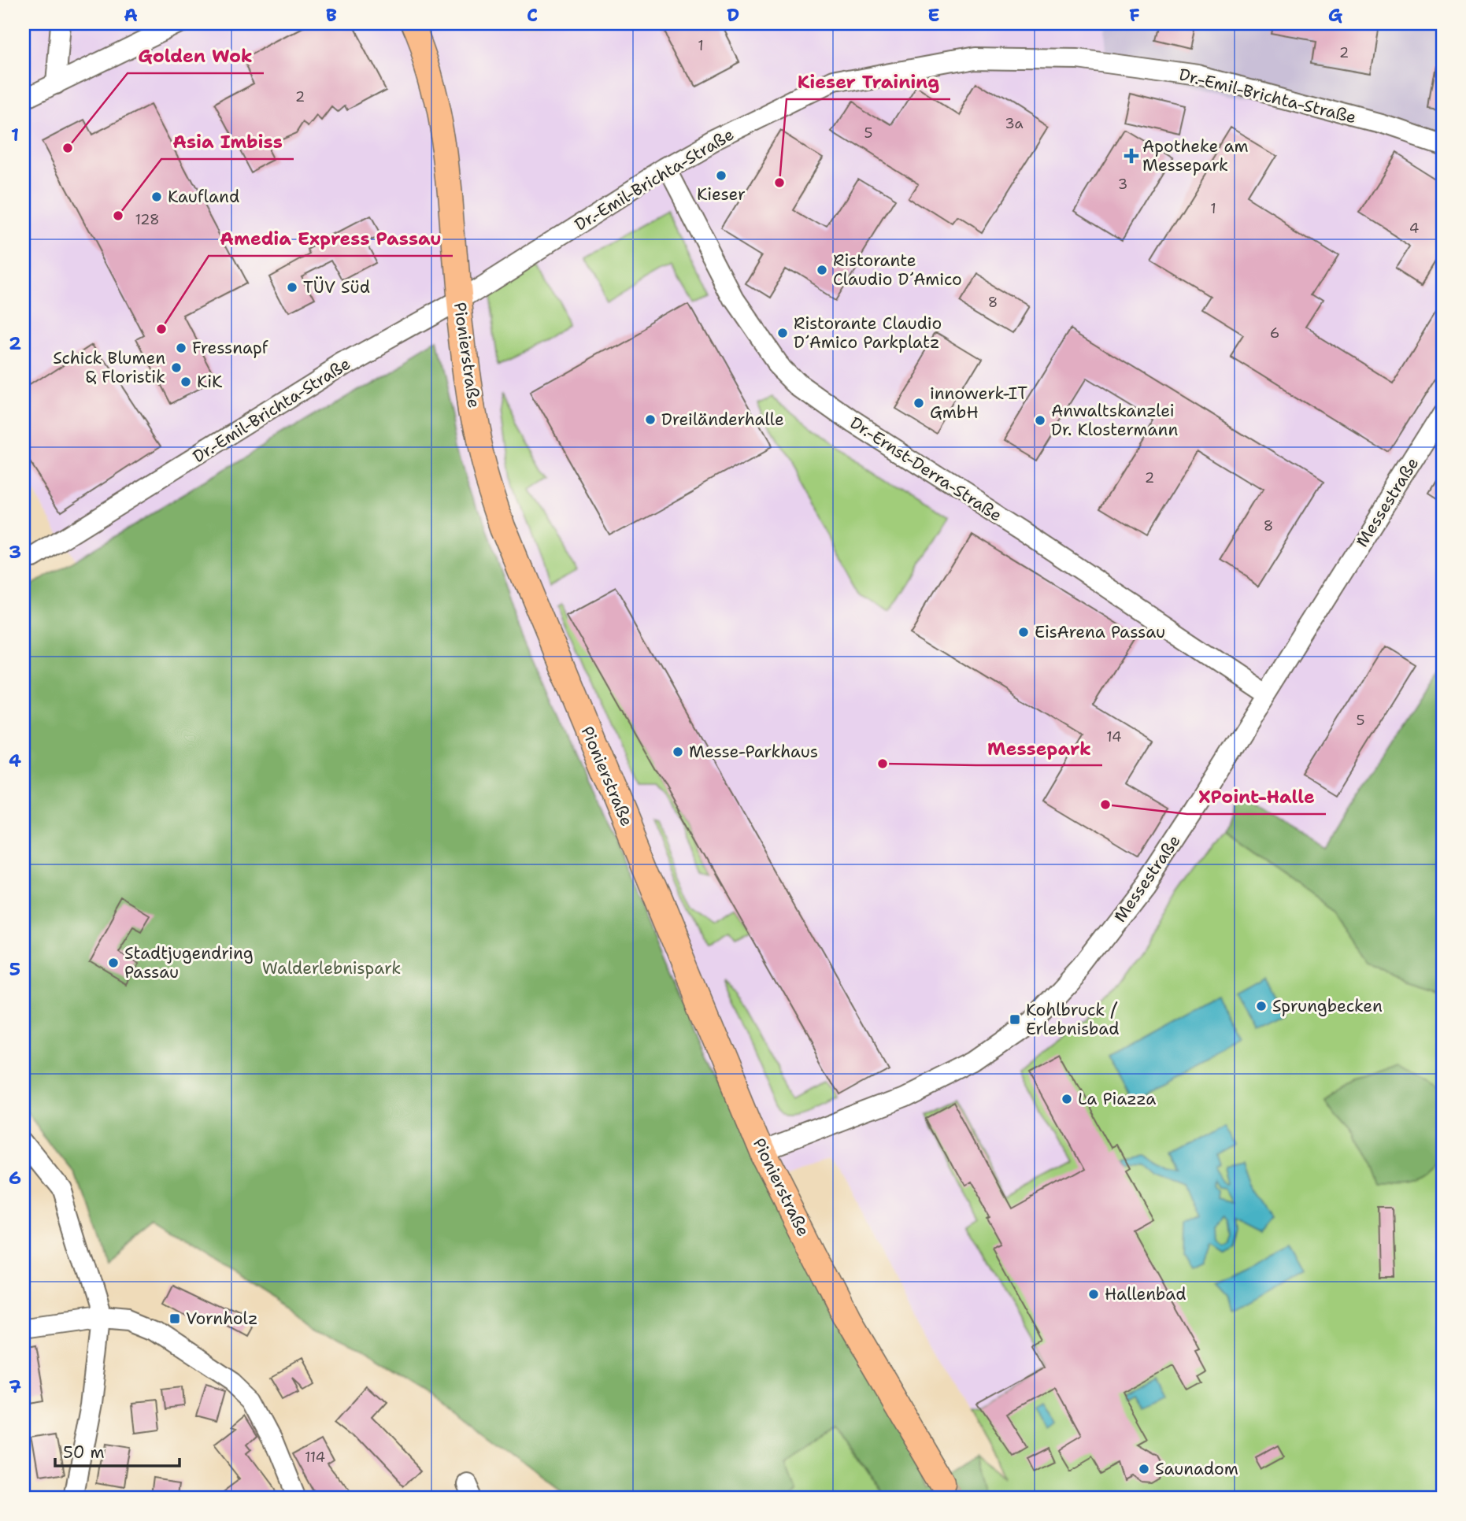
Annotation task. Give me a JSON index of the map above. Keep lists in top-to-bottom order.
{
  "streets": {
    "main road": ["Pionierstraße"],
    "street": ["Dr.-Emil-Brichta-Straße", "Dr.-Ernst-Derra-Straße", "Messestraße"]
  },
  "crossings": [
    ["Dr.-Emil-Brichta-Straße", "Pionierstraße"],
    ["Dr.-Emil-Brichta-Straße", "Dr.-Ernst-Derra-Straße"],
    ["Pionierstraße", "Messestraße"],
    ["Dr.-Ernst-Derra-Straße", "Messestraße"]
  ],
  "parks": ["Walderlebnispark"],
  "places": {
    "other": [
      "Golden Wok",
      "Kieser",
      "Kieser Training",
      "Kaufland",
      "Asia Imbiss",
      "Ristorante Claudio D´Amico",
      "TÜV Süd",
      "Amedia Express Passau",
      "Ristorante Claudio D´Amico Parkplatz",
      "Fressnapf",
      "Schick Blumen & Floristik",
      "KiK",
      "innowerk-IT GmbH",
      "Dreiländerhalle",
      "Anwaltskanzlei Dr. Klostermann",
      "EisArena Passau",
      "Messe-Parkhaus",
      "Messepark",
      "XPoint-Halle",
      "Stadtjugendring Passau",
      "Sprungbecken",
      "La Piazza",
      "Hallenbad",
      "Saunadom"
    ],
    "health": ["Apotheke am Messepark"],
    "transit": ["Kohlbruck / Erlebnisbad", "Vornholz"]
  },
  "house_numbers": [
    "1",
    "2",
    "2",
    "3a",
    "5",
    "3",
    "1",
    "128",
    "4",
    "8",
    "6",
    "2",
    "8",
    "5",
    "14",
    "114"
  ],
  "scale_bar": "50 m",
  "grid": {
    "columns": [
      "A",
      "B",
      "C",
      "D",
      "E",
      "F",
      "G"
    ],
    "rows": [
      "1",
      "2",
      "3",
      "4",
      "5",
      "6",
      "7"
    ]
  }
}
